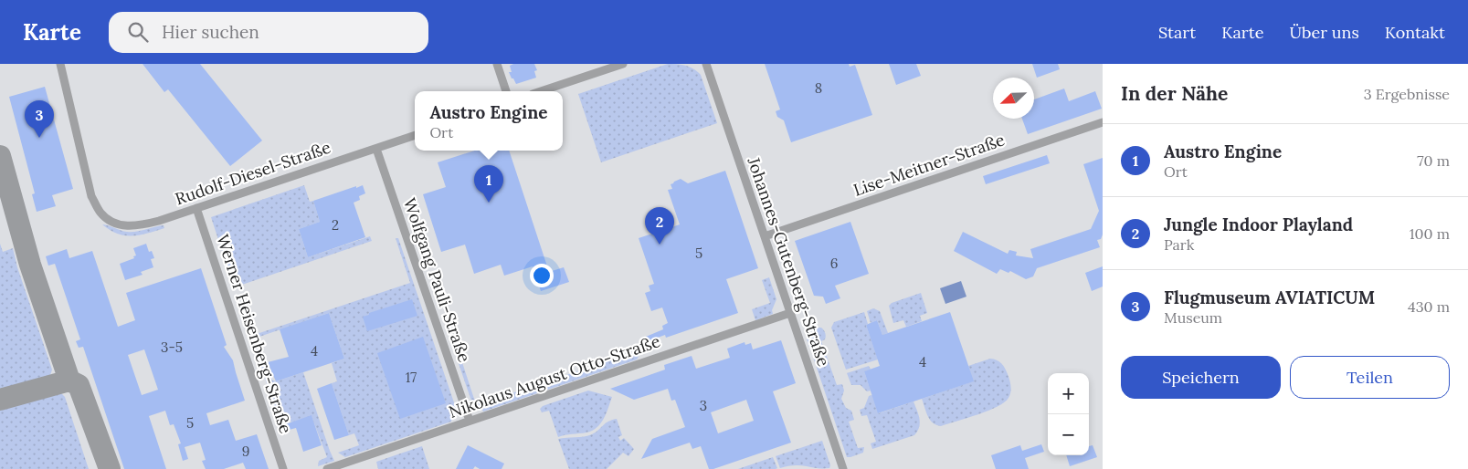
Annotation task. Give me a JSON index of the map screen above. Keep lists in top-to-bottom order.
{
  "streets": {
    "street": [
      "Lise-Meitner-Straße",
      "Rudolf-Diesel-Straße",
      "Johannes-Gutenberg-Straße",
      "Wolfgang Pauli-Straße",
      "Werner Heisenberg-Straße",
      "Nikolaus August Otto-Straße"
    ]
  },
  "crossings": [
    ["Lise-Meitner-Straße", "Johannes-Gutenberg-Straße"],
    ["Rudolf-Diesel-Straße", "Wolfgang Pauli-Straße"],
    ["Rudolf-Diesel-Straße", "Werner Heisenberg-Straße"],
    ["Johannes-Gutenberg-Straße", "Nikolaus August Otto-Straße"],
    ["Wolfgang Pauli-Straße", "Nikolaus August Otto-Straße"]
  ],
  "house_numbers": [
    "8",
    "2",
    "5",
    "6",
    "3-5",
    "4",
    "4",
    "17",
    "3",
    "5",
    "9"
  ],
  "north": "bottom left",
  "page": {
    "header": "Karte",
    "search": "Hier suchen",
    "nav": [
      "Start",
      "Karte",
      "Über uns",
      "Kontakt"
    ],
    "heading": ["In der Nähe", "3 Ergebnisse"],
    "popup": ["Austro Engine", "Ort"],
    "pins": ["3", "1", "2"],
    "list": [
      {
        "mark": "1",
        "name": "Austro Engine",
        "note": "Ort",
        "value": "70 m"
      },
      {
        "mark": "2",
        "name": "Jungle Indoor Playland",
        "note": "Park",
        "value": "100 m"
      },
      {
        "mark": "3",
        "name": "Flugmuseum AVIATICUM",
        "note": "Museum",
        "value": "430 m"
      }
    ],
    "buttons": ["Speichern", "Teilen"],
    "map_buttons": ["+", "−"]
  }
}
